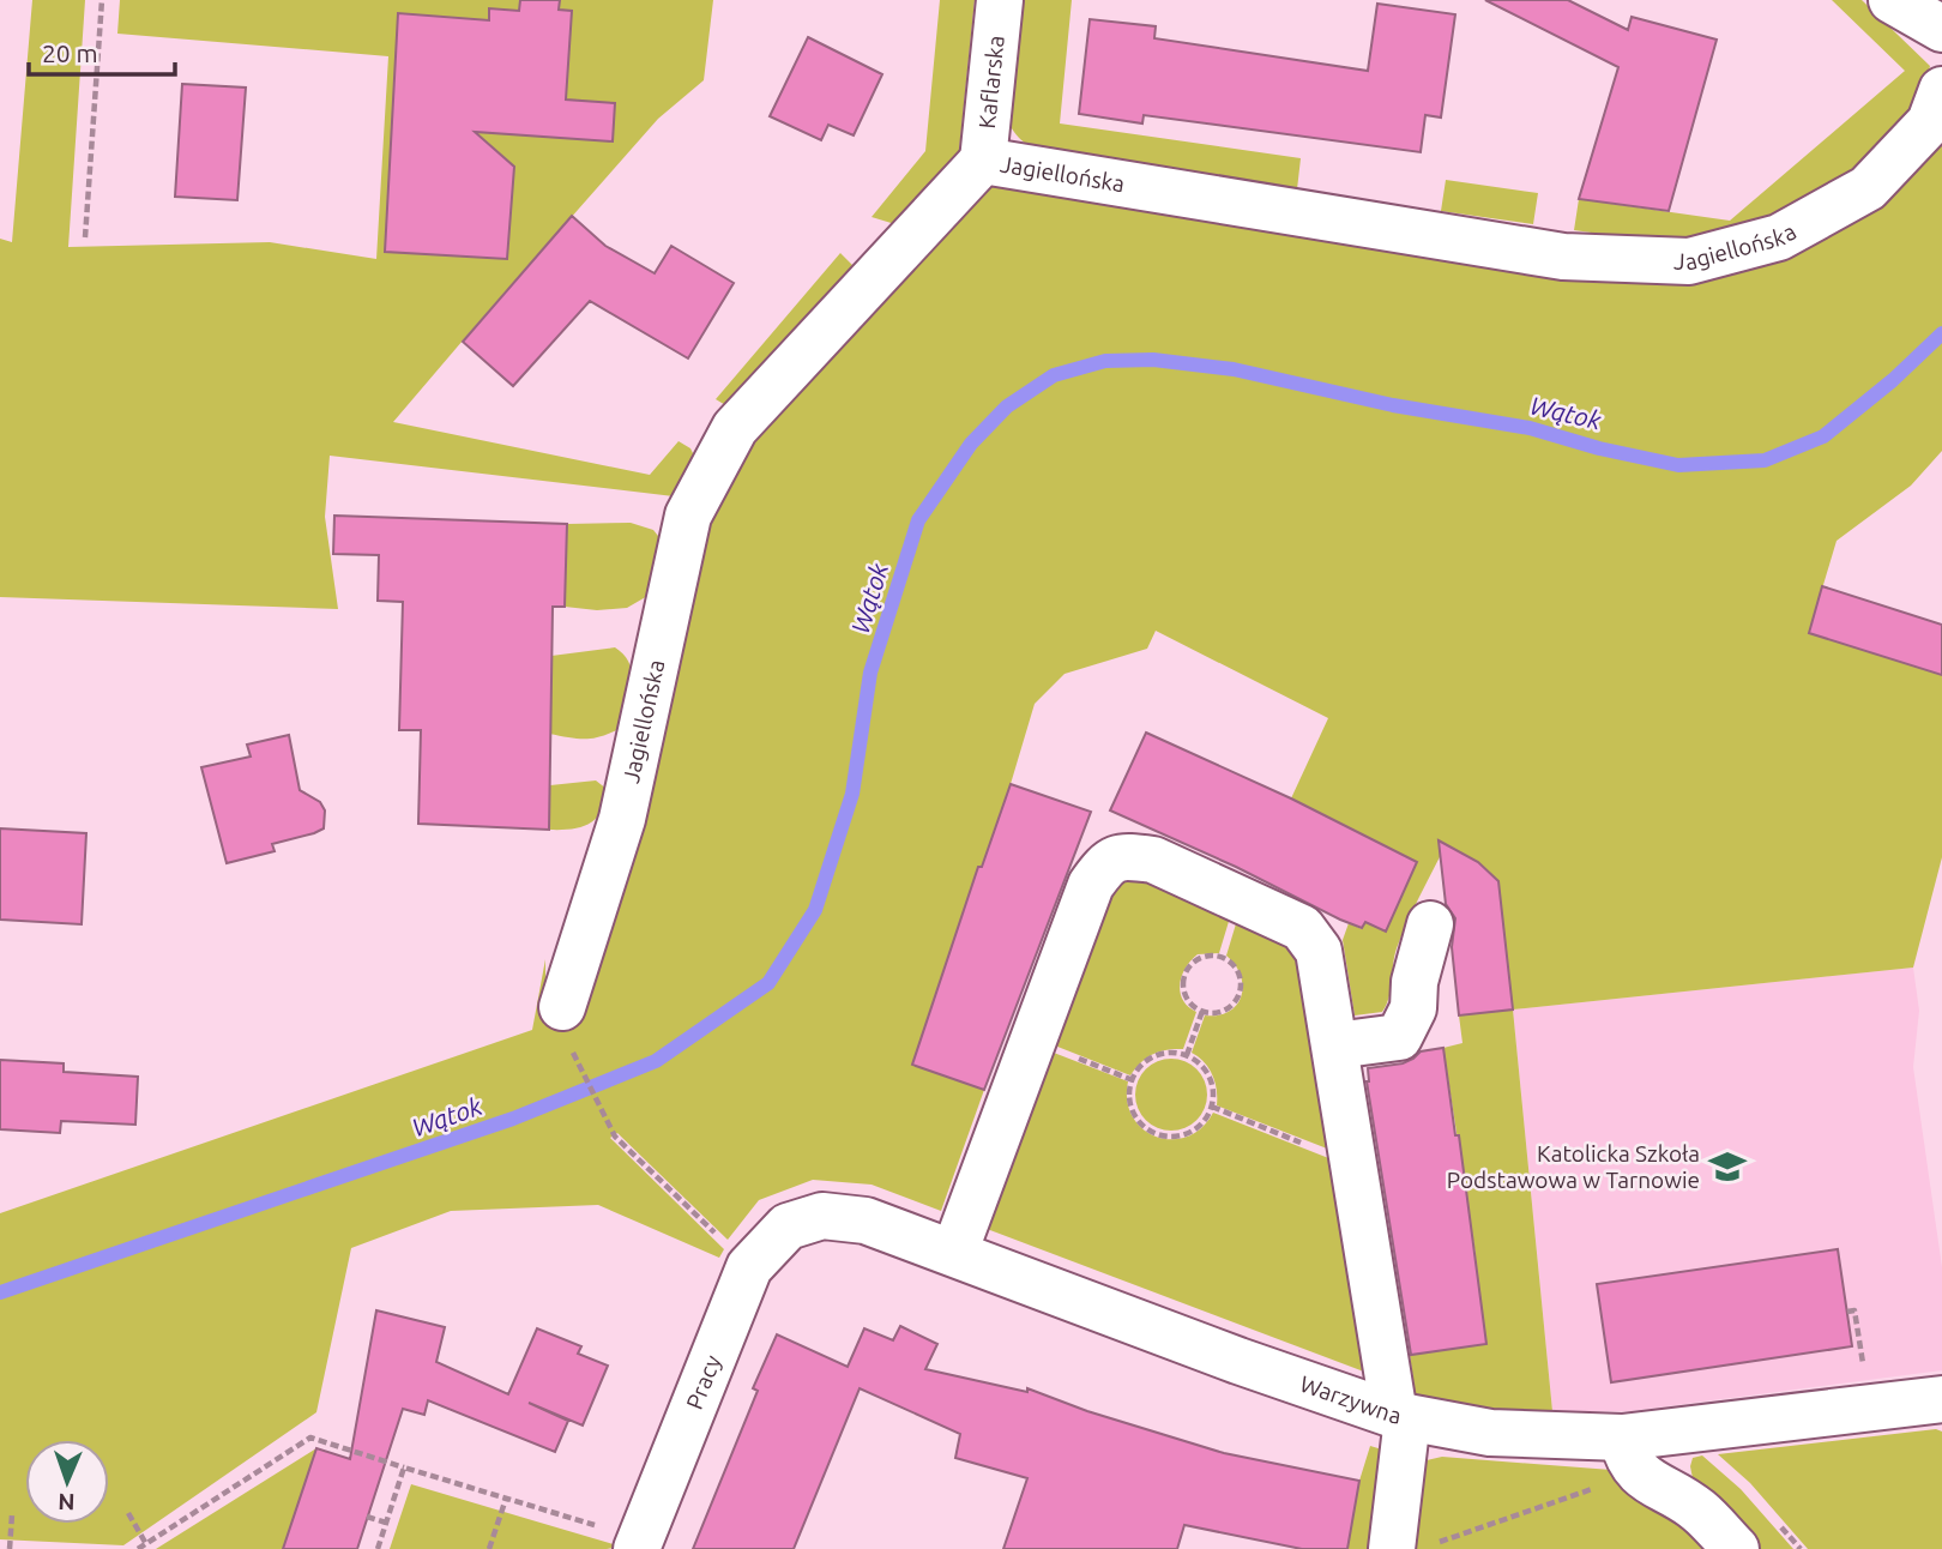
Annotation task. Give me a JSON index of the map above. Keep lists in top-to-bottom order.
{
  "streets": {
    "street": [
      "Kaflarska",
      "Jagiellońska",
      "Pracy",
      "Warzywna"
    ]
  },
  "crossings": [
    ["Kaflarska", "Jagiellońska"],
    ["Pracy", "Warzywna"]
  ],
  "water": ["Wątok"],
  "places": {
    "school or university": ["Katolicka Szkoła Podstawowa w Tarnowie"]
  },
  "scale_bar": "20 m",
  "north": "bottom"
}
